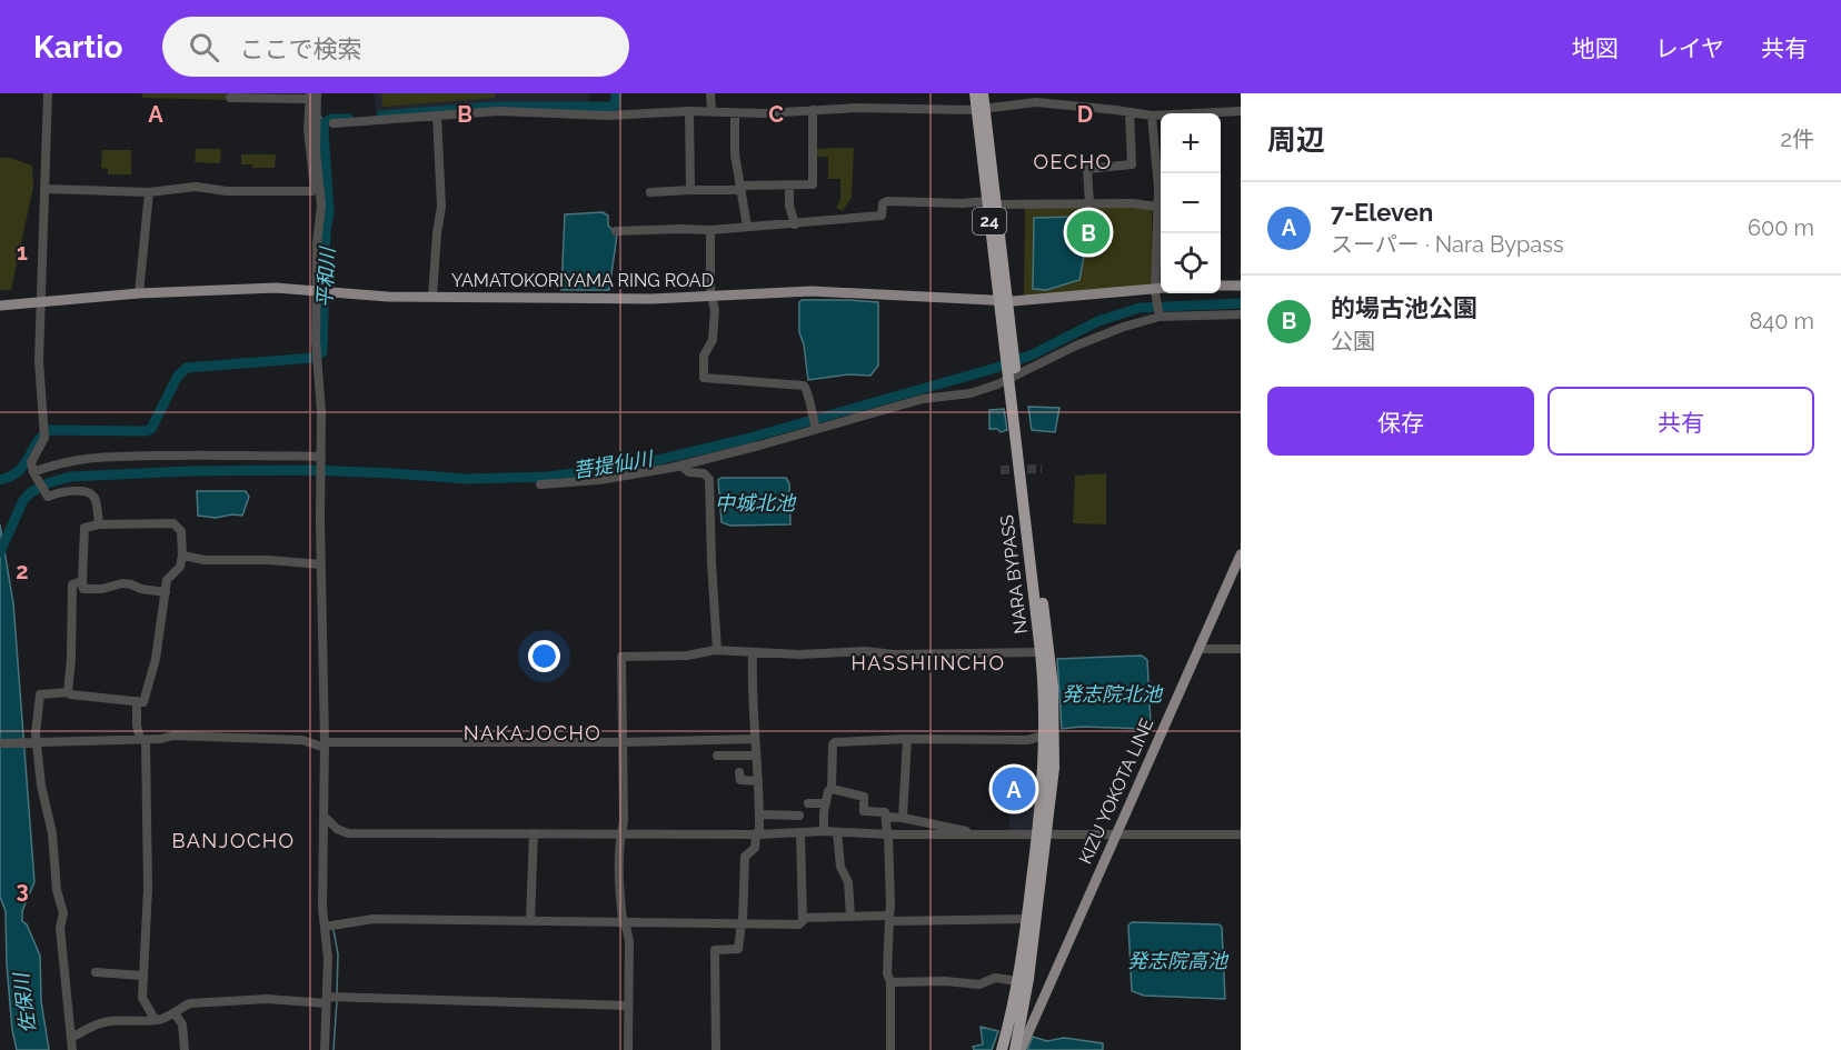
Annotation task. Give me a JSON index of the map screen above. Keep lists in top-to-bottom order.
{
  "streets": {
    "highway": ["24", "NARA BYPASS"],
    "main road": ["YAMATOKORIYAMA RING ROAD", "KIZU YOKOTA LINE"]
  },
  "crossings": [
    ["YAMATOKORIYAMA RING ROAD", "NARA BYPASS"],
    ["NARA BYPASS", "KIZU YOKOTA LINE"]
  ],
  "districts": [
    "OECHO",
    "HASSHIINCHO",
    "NAKAJOCHO",
    "BANJOCHO"
  ],
  "water": [
    "平和川",
    "菩提仙川",
    "中城北池",
    "発志院北池",
    "発志院高池",
    "佐保川"
  ],
  "page": {
    "header": "Kartio",
    "search": "ここで検索",
    "nav": ["地図", "レイヤ", "共有"],
    "heading": ["周辺", "2件"],
    "map_buttons": ["+", "−"],
    "list": [
      {
        "mark": "A",
        "name": "7-Eleven",
        "note": "スーパー · Nara Bypass",
        "value": "600 m"
      },
      {
        "mark": "B",
        "name": "的場古池公園",
        "note": "公園",
        "value": "840 m"
      }
    ],
    "pins": ["B", "A"],
    "buttons": ["保存", "共有"]
  },
  "grid": {
    "columns": [
      "A",
      "B",
      "C",
      "D"
    ],
    "rows": ["1", "2", "3"]
  }
}
